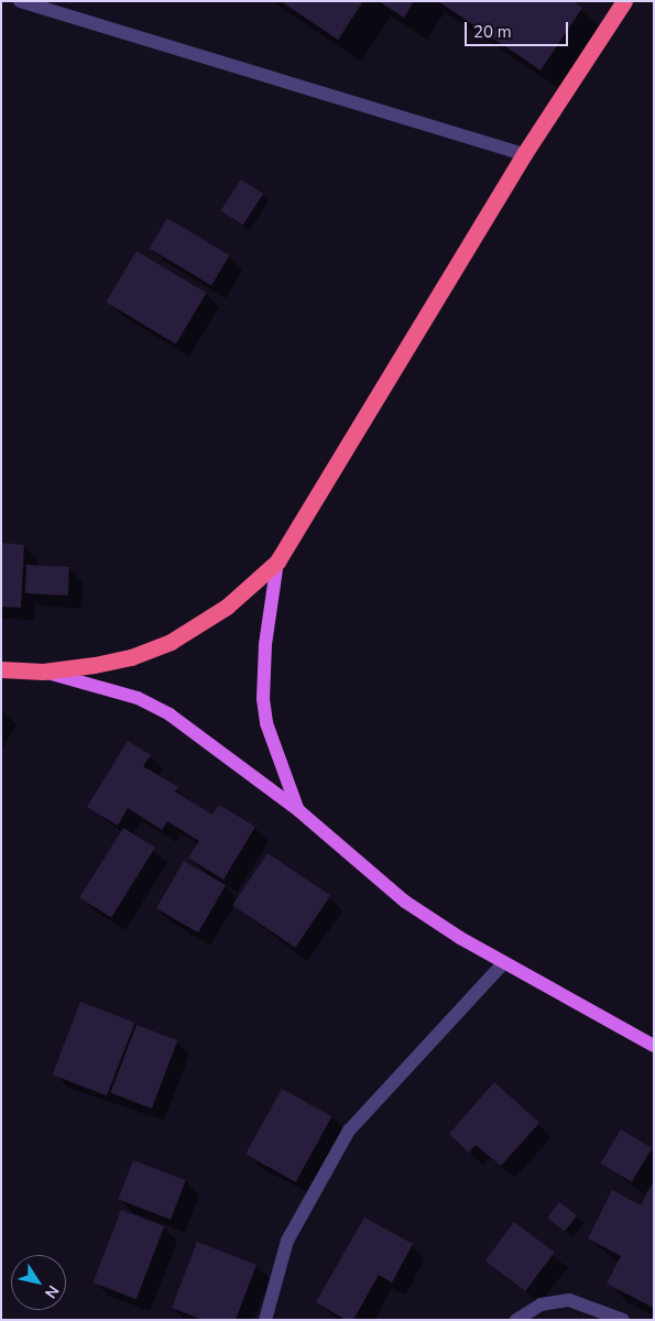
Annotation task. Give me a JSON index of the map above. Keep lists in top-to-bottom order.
{
  "scale_bar": "20 m",
  "north": "bottom right"
}
